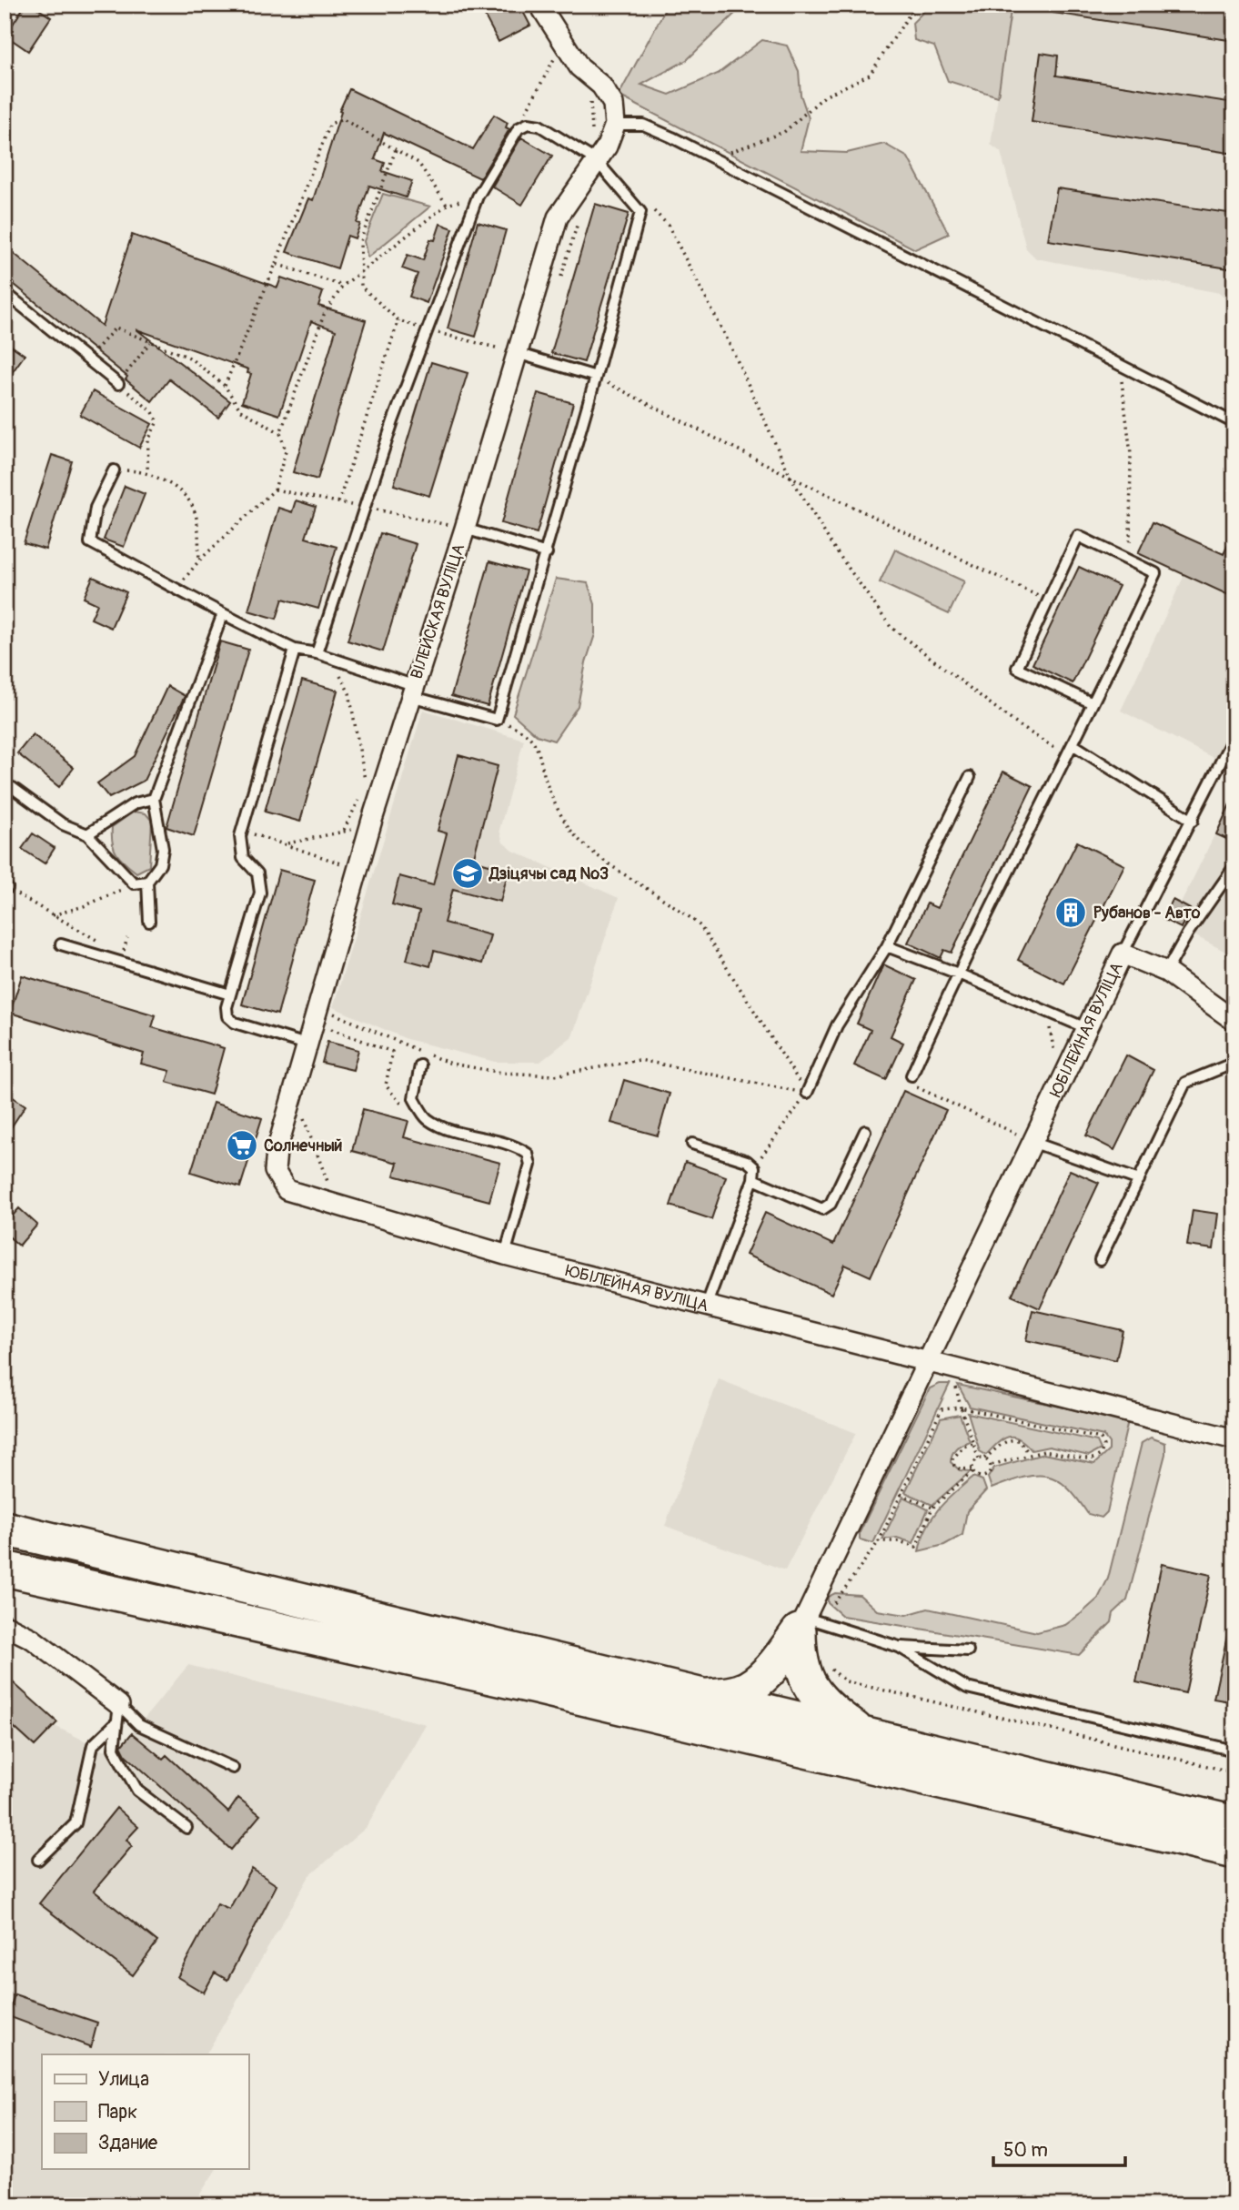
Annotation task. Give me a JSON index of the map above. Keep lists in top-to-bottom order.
{
  "streets": {
    "street": ["ВІЛЕЙСКАЯ ВУЛІЦА", "ЮБІЛЕЙНАЯ ВУЛІЦА"]
  },
  "crossings": [
    ["ВІЛЕЙСКАЯ ВУЛІЦА", "ЮБІЛЕЙНАЯ ВУЛІЦА"]
  ],
  "places": {
    "school or university": ["Дзіцячы сад №3"],
    "building": ["Рубанов - Авто"],
    "supermarket": ["Солнечный"]
  },
  "legend": ["Улица", "Парк", "Здание"],
  "scale_bar": "50 m"
}
